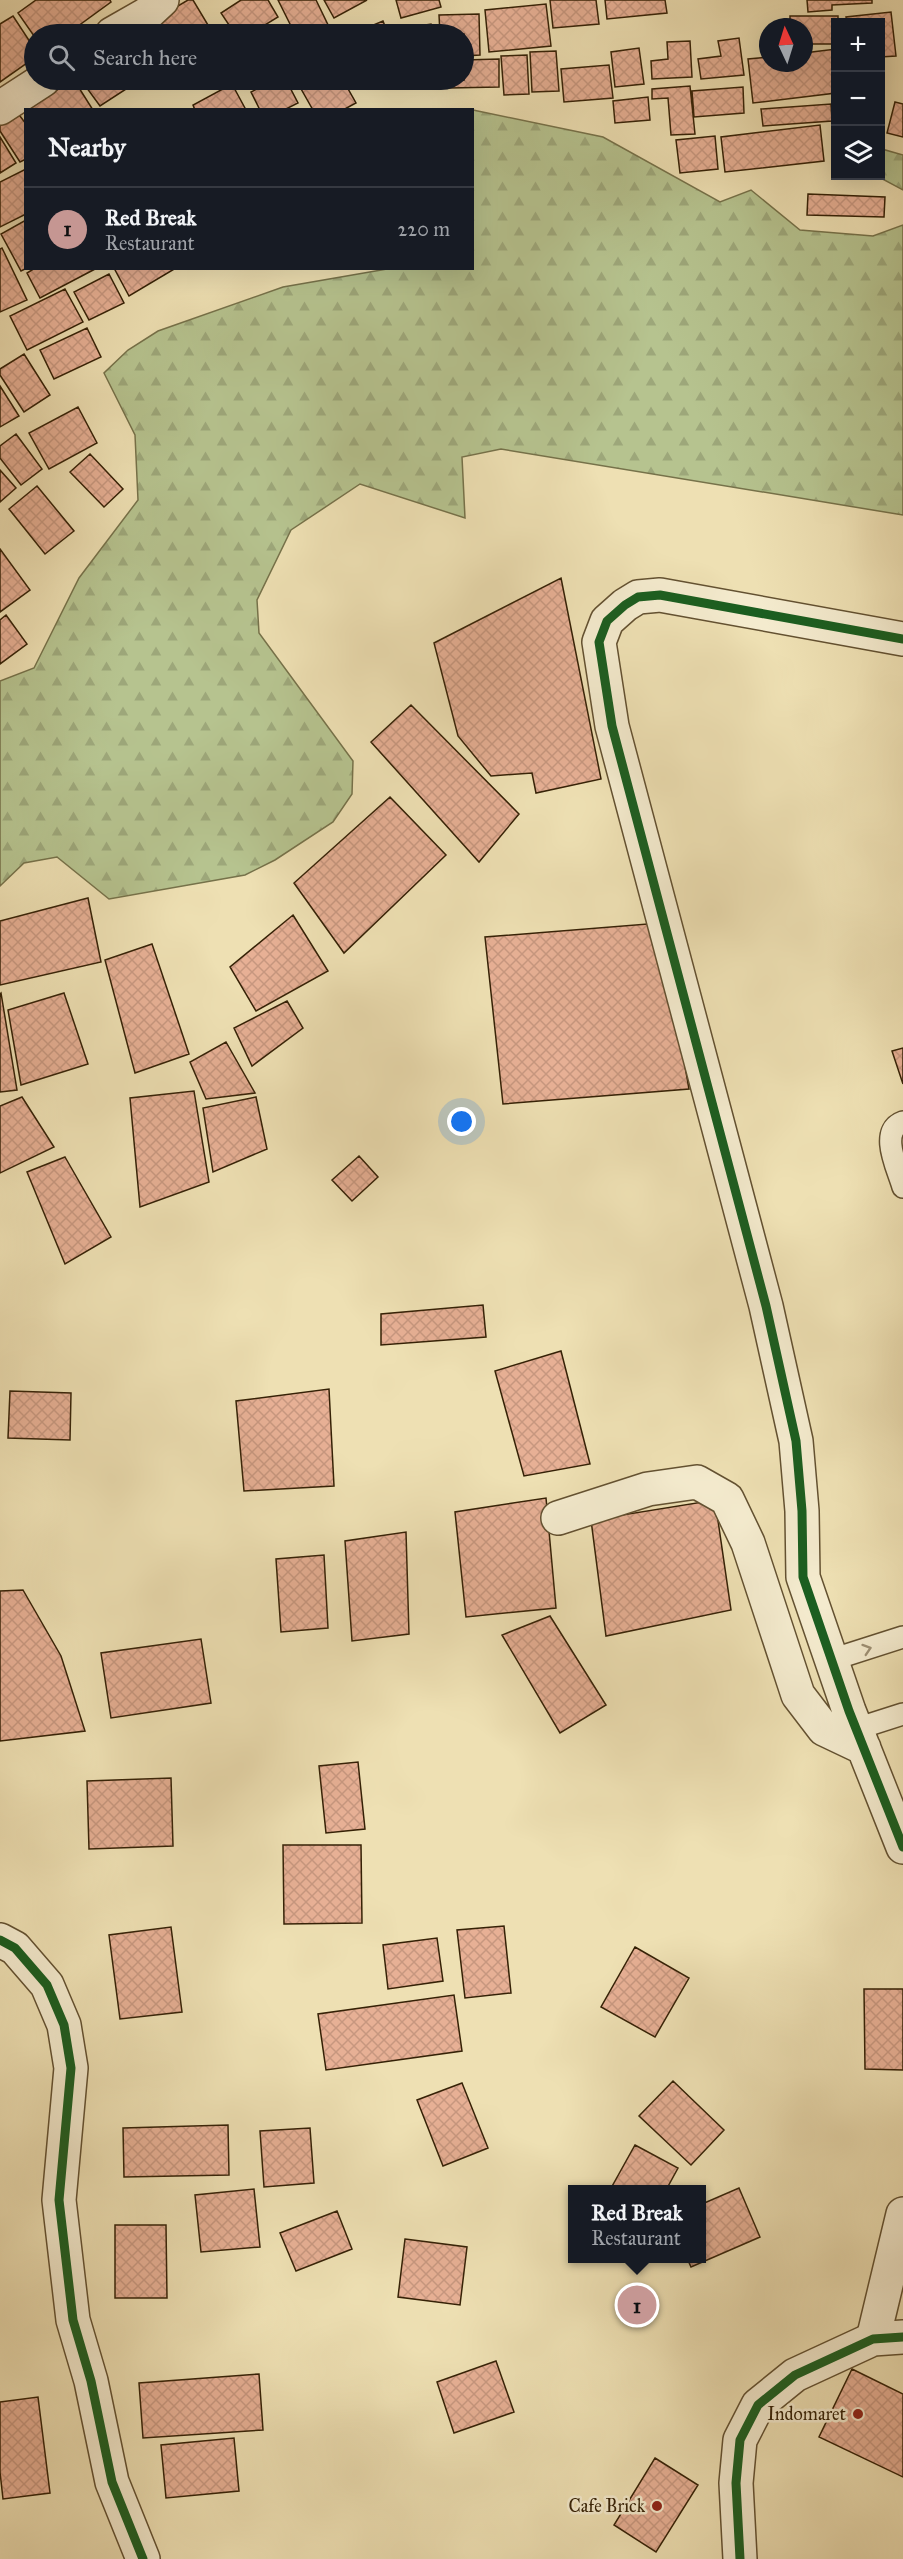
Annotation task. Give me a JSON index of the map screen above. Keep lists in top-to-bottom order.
{
  "places": ["Indomaret", "Cafe Brick"],
  "north": "top",
  "page": {
    "map_buttons": ["+", "−"],
    "search": "Search here",
    "heading": "Nearby",
    "list": [
      {
        "mark": "1",
        "name": "Red Break",
        "note": "Restaurant",
        "value": "220 m"
      }
    ],
    "popup": ["Red Break", "Restaurant"],
    "pins": "1"
  }
}
